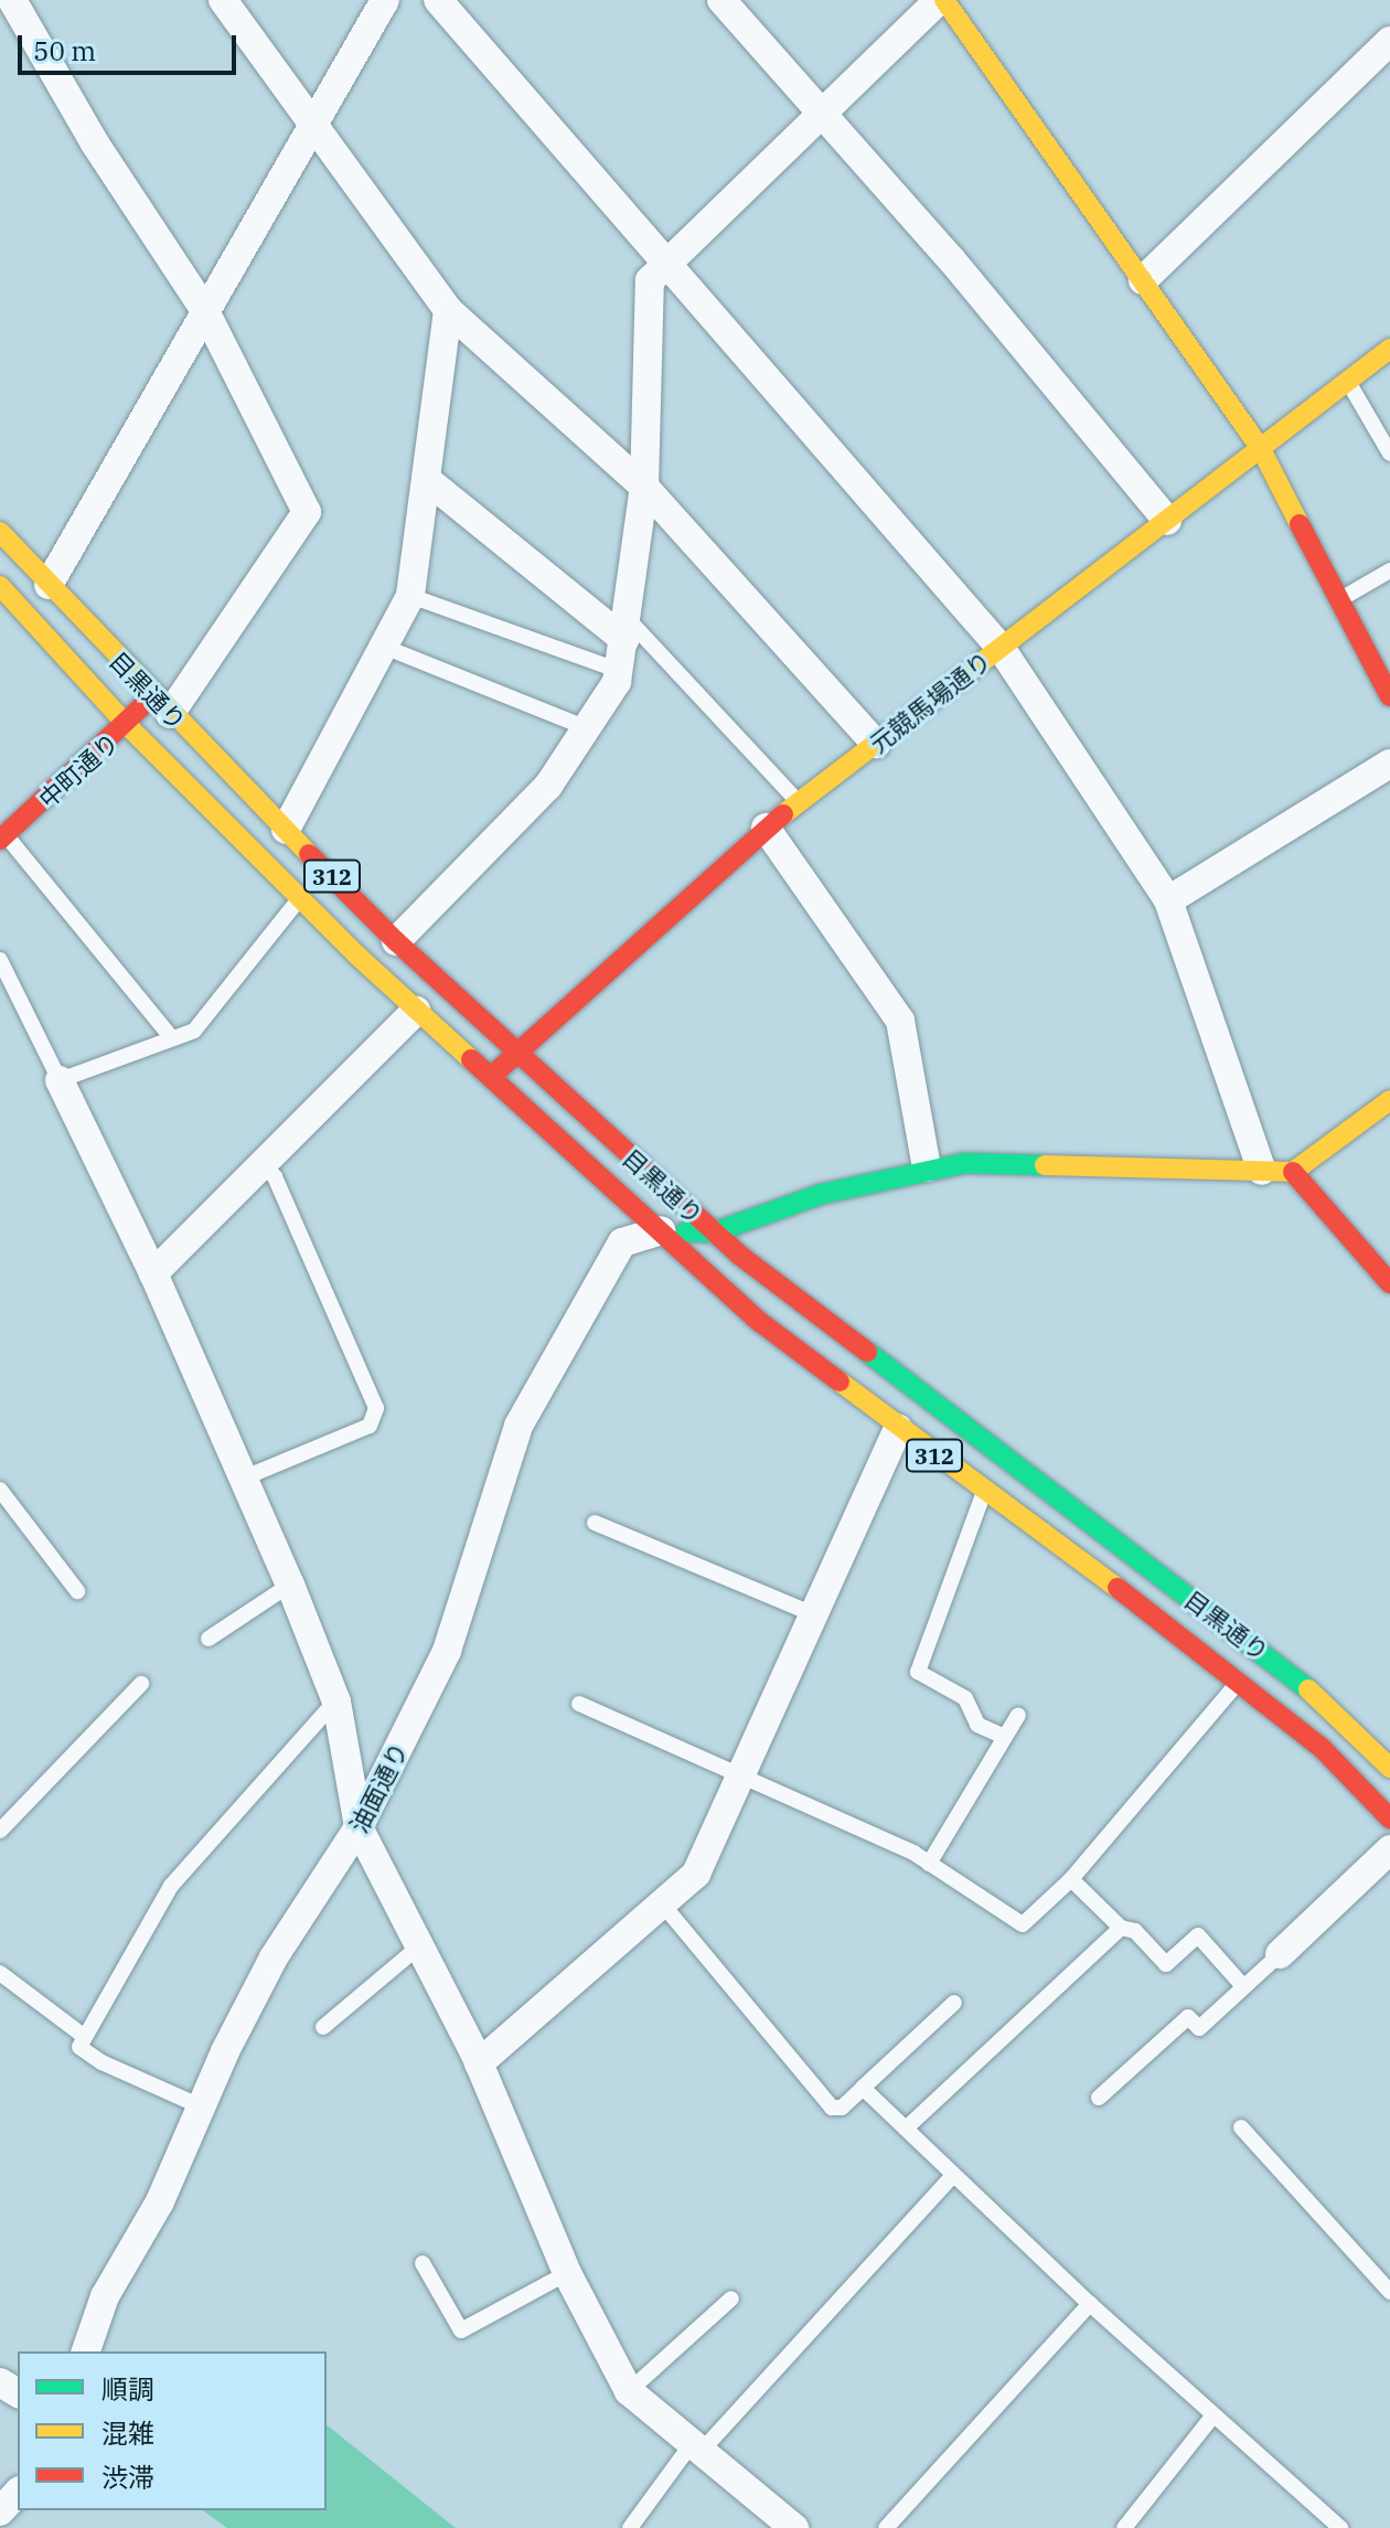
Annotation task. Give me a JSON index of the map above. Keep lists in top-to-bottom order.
{
  "streets": {
    "main road": [
      "目黒通り",
      "元競馬場通り",
      "中町通り",
      "312"
    ],
    "street": ["油面通り"]
  },
  "crossings": [
    ["目黒通り", "元競馬場通り"],
    ["目黒通り", "中町通り"],
    ["目黒通り", "油面通り"]
  ],
  "legend": ["順調", "混雑", "渋滞"],
  "scale_bar": "50 m"
}
